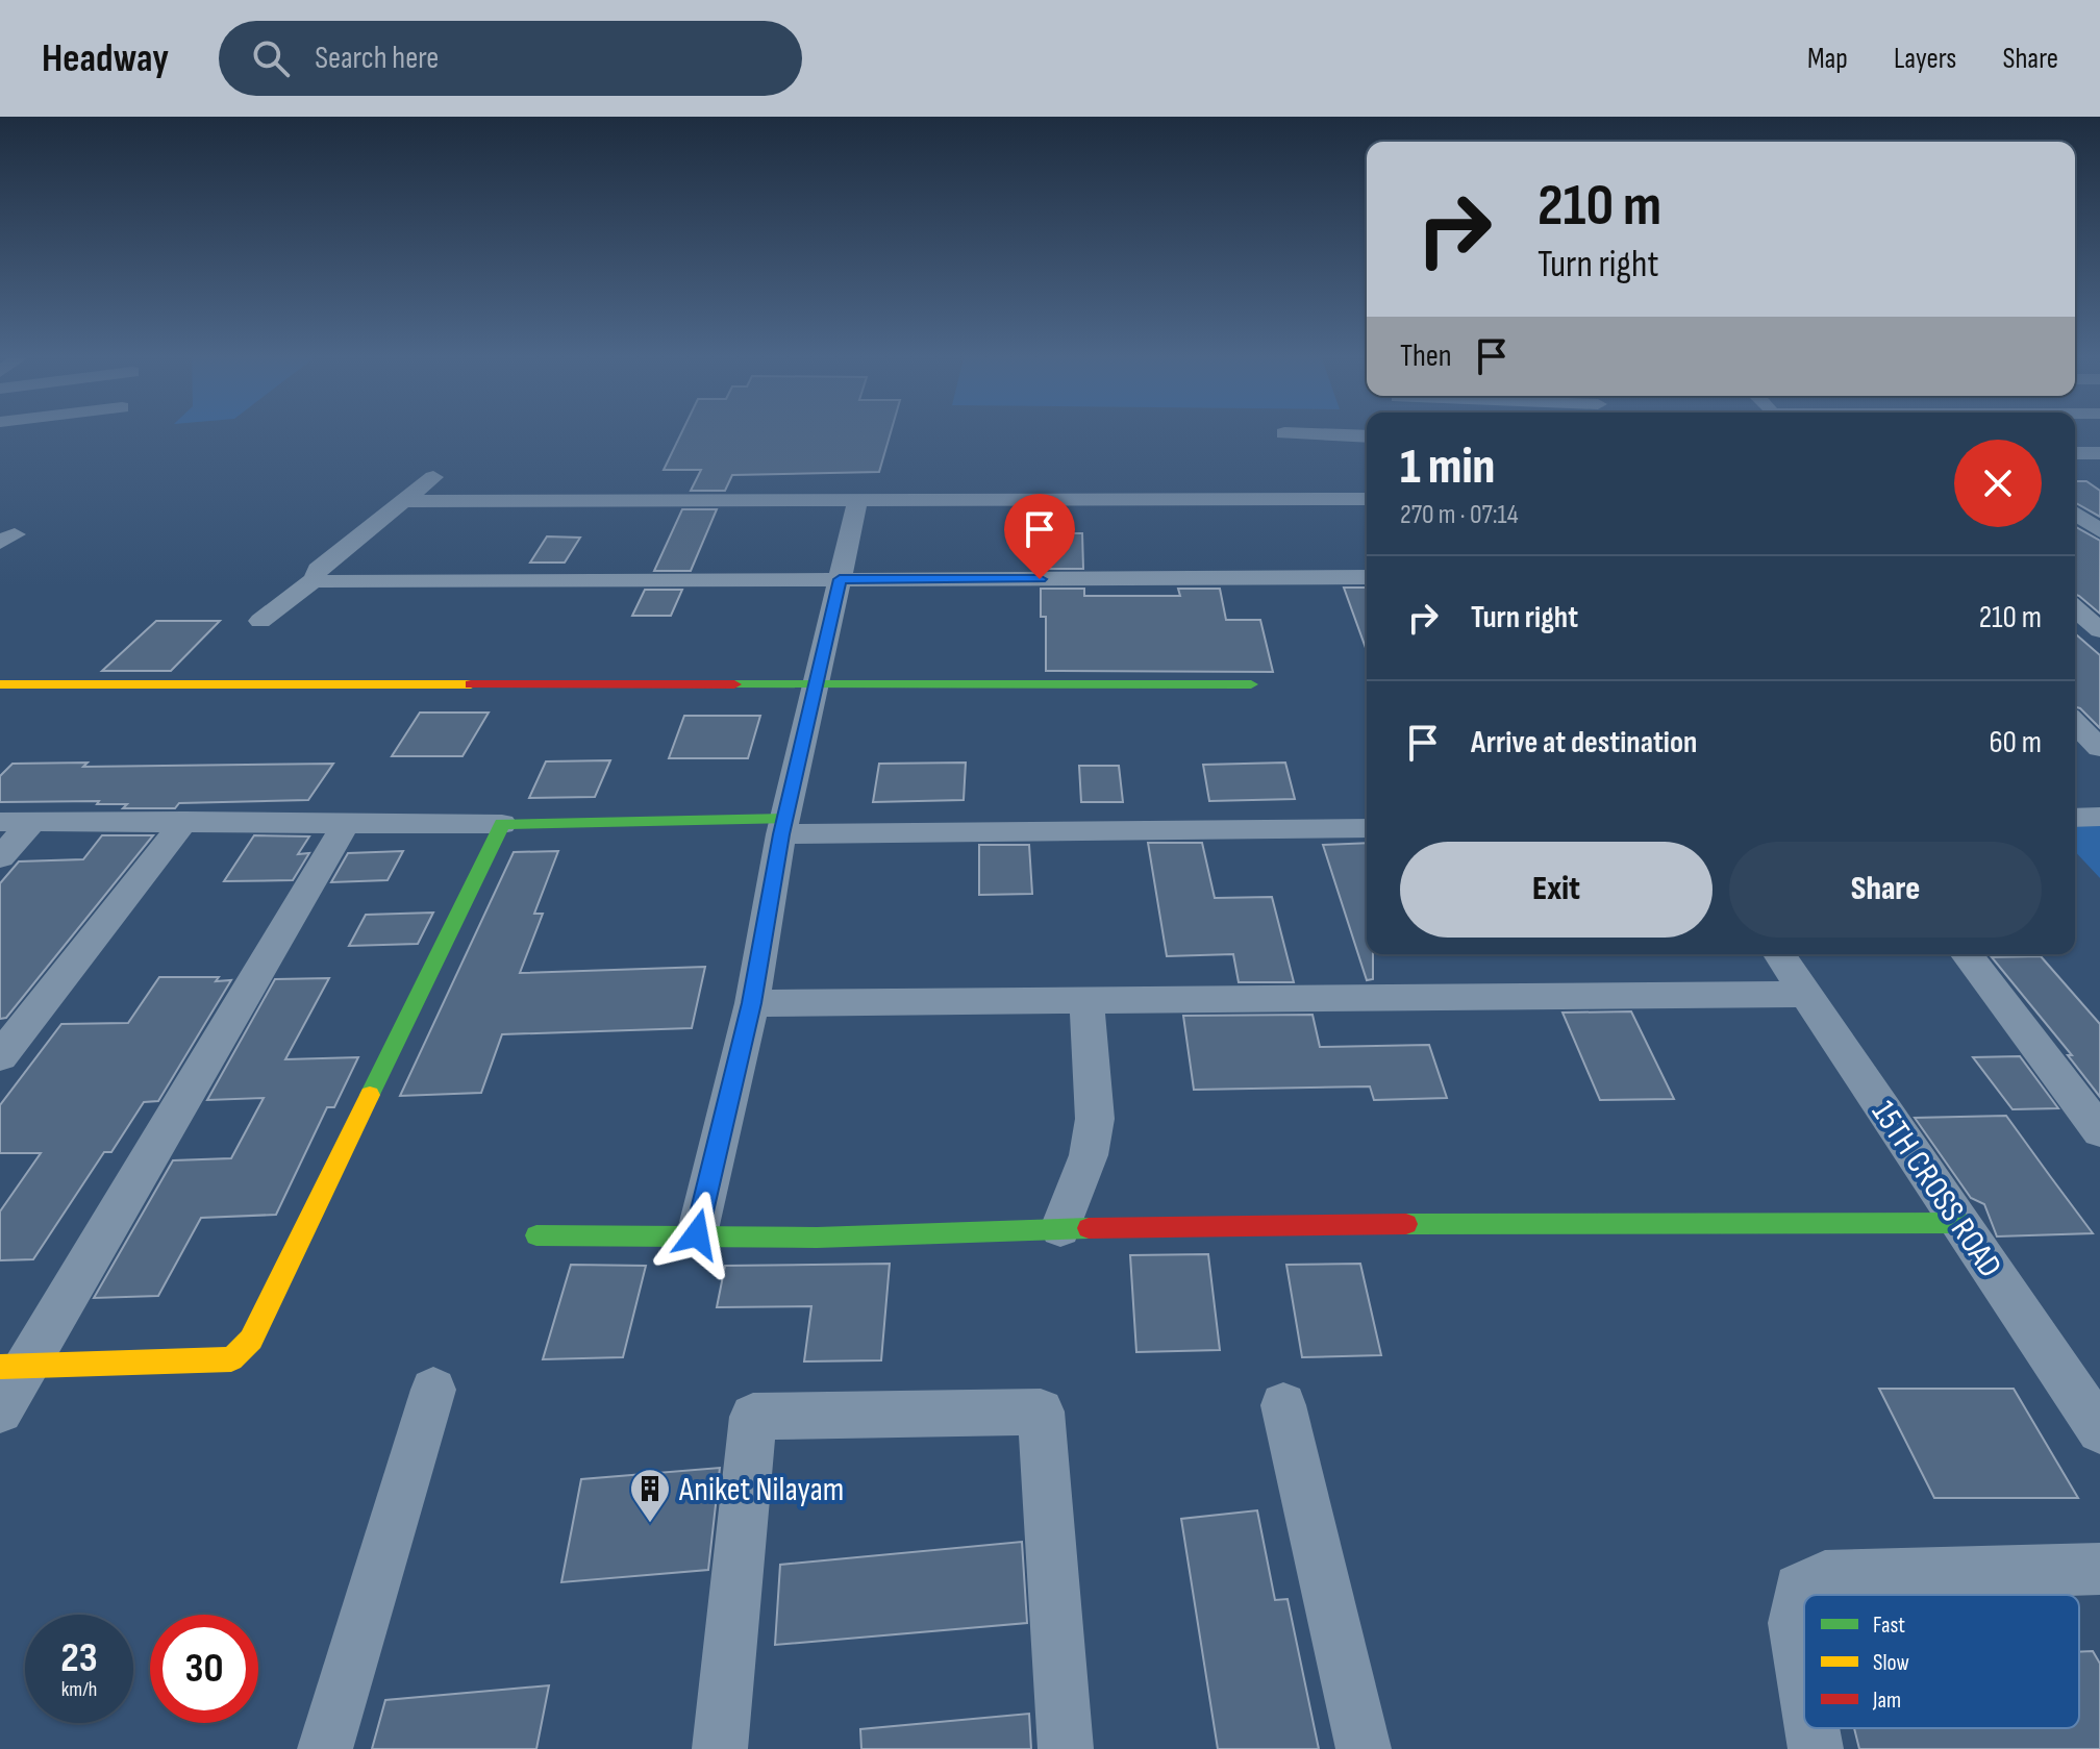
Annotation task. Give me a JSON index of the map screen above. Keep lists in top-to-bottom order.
{
  "streets": {
    "street": ["15TH CROSS ROAD"]
  },
  "places": {
    "building": ["Aniket Nilayam"]
  },
  "legend": ["Fast", "Slow", "Jam"],
  "page": {
    "header": "Headway",
    "search": "Search here",
    "nav": ["Map", "Layers", "Share"],
    "turn": ["210 m", "Turn right"],
    "then": "Then",
    "heading": ["1 min", "270 m · 07:14"],
    "list": [
      {
        "name": "Turn right",
        "value": "210 m"
      },
      {
        "name": "Arrive at destination",
        "value": "60 m"
      }
    ],
    "buttons": ["Exit", "Share"],
    "speed": "23 km/h",
    "limit": "30"
  }
}
